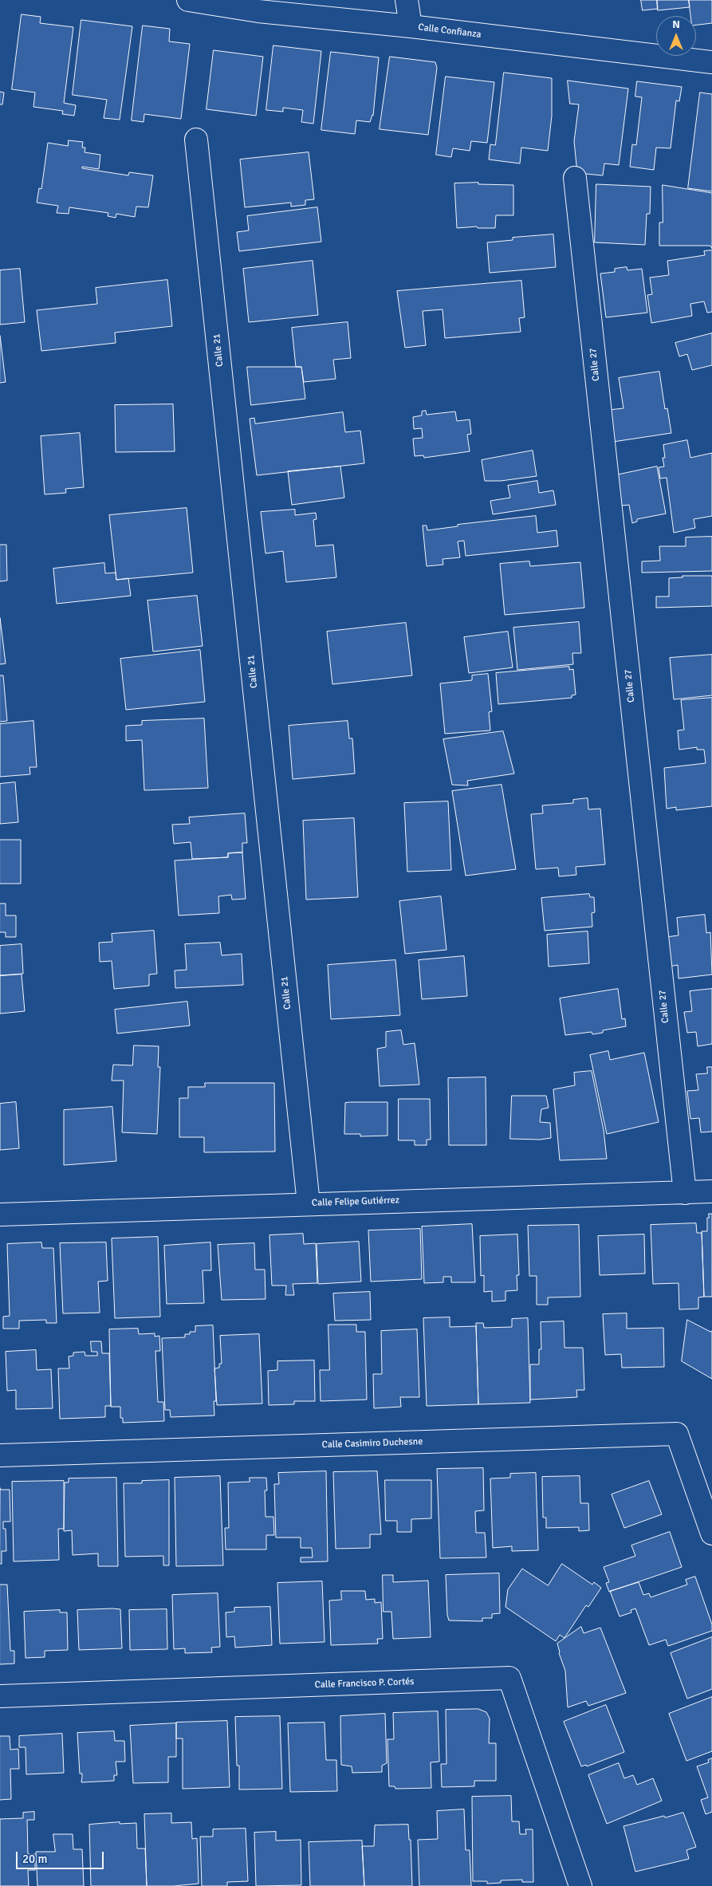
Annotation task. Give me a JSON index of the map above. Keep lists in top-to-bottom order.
{
  "streets": {
    "street": [
      "Calle Confianza",
      "Calle 21",
      "Calle 27",
      "Calle Felipe Gutiérrez",
      "Calle Casimiro Duchesne",
      "Calle Francisco P. Cortés"
    ]
  },
  "crossings": [
    ["Calle 21", "Calle Felipe Gutiérrez"],
    ["Calle 27", "Calle Felipe Gutiérrez"]
  ],
  "scale_bar": "20 m",
  "north": "top"
}
